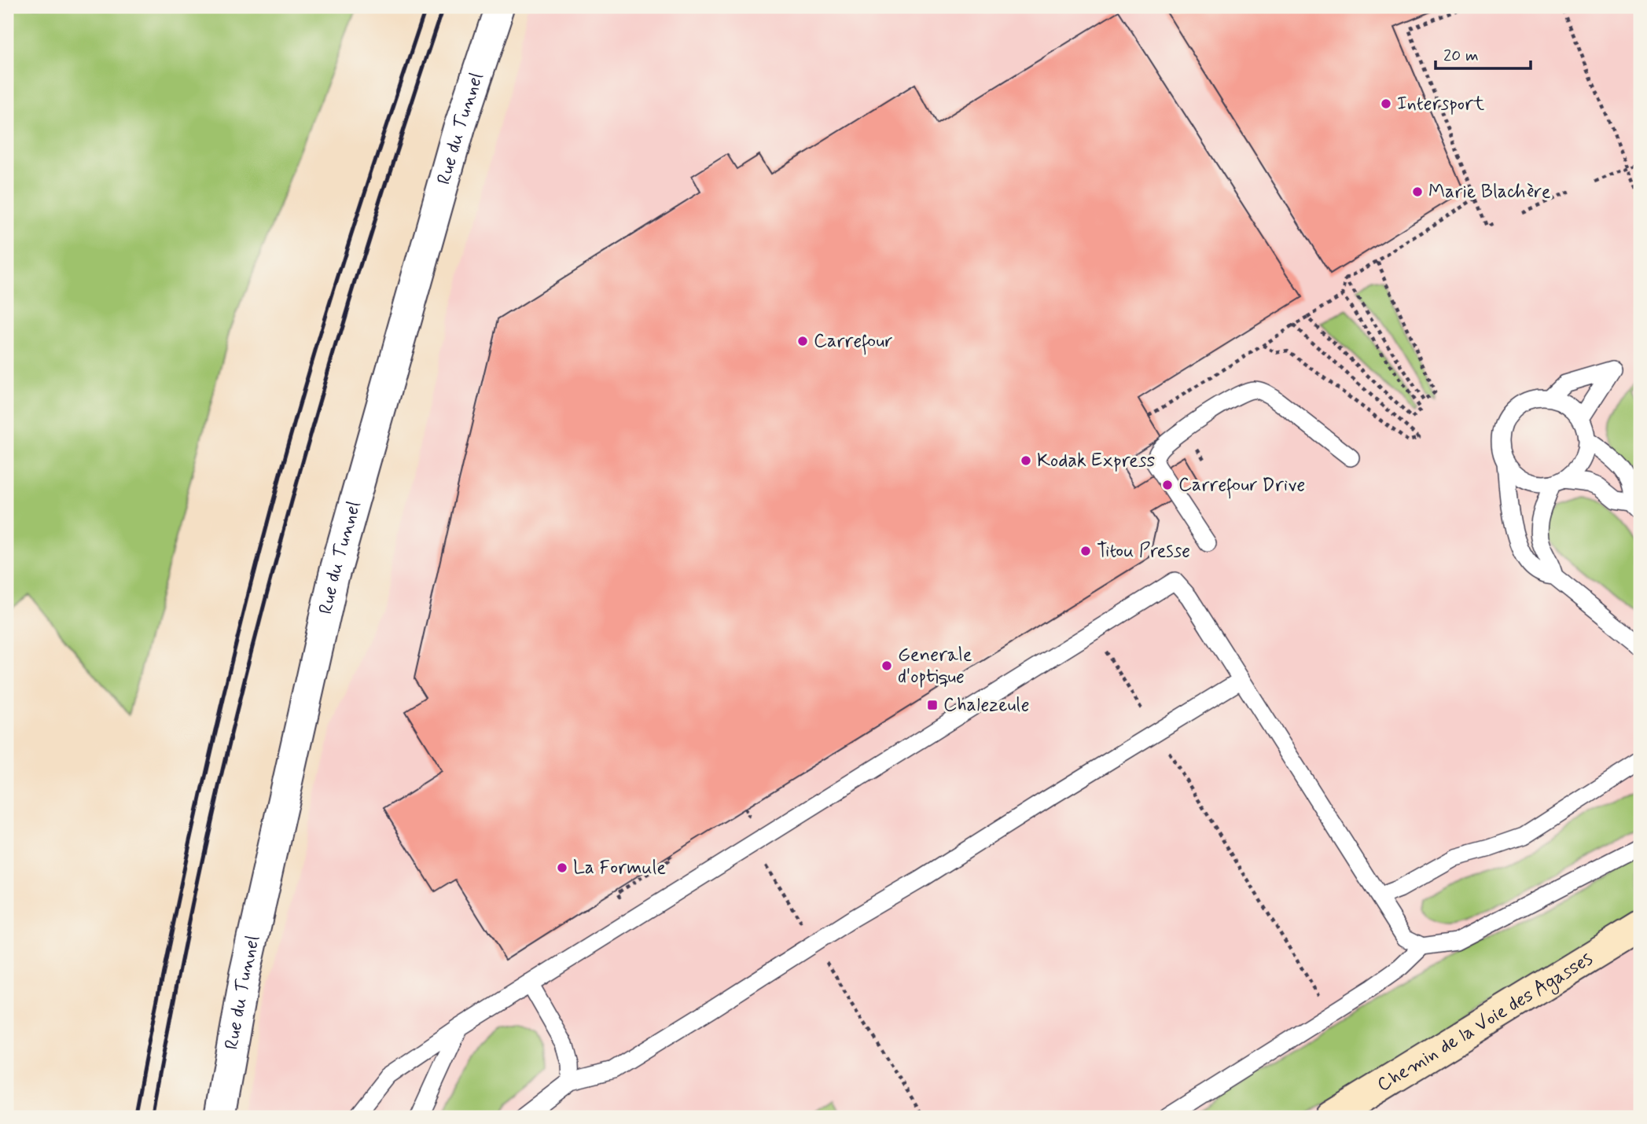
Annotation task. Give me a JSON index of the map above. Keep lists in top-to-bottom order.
{
  "streets": {
    "street": ["Rue du Tunnel", "Chemin de la Voie des Agasses"]
  },
  "places": {
    "other": [
      "Intersport",
      "Marie Blachère",
      "Carrefour",
      "Kodak Express",
      "Carrefour Drive",
      "Titou Presse",
      "Generale d'optique",
      "La Formule"
    ],
    "transit": ["Chalezeule"]
  },
  "scale_bar": "20 m"
}
